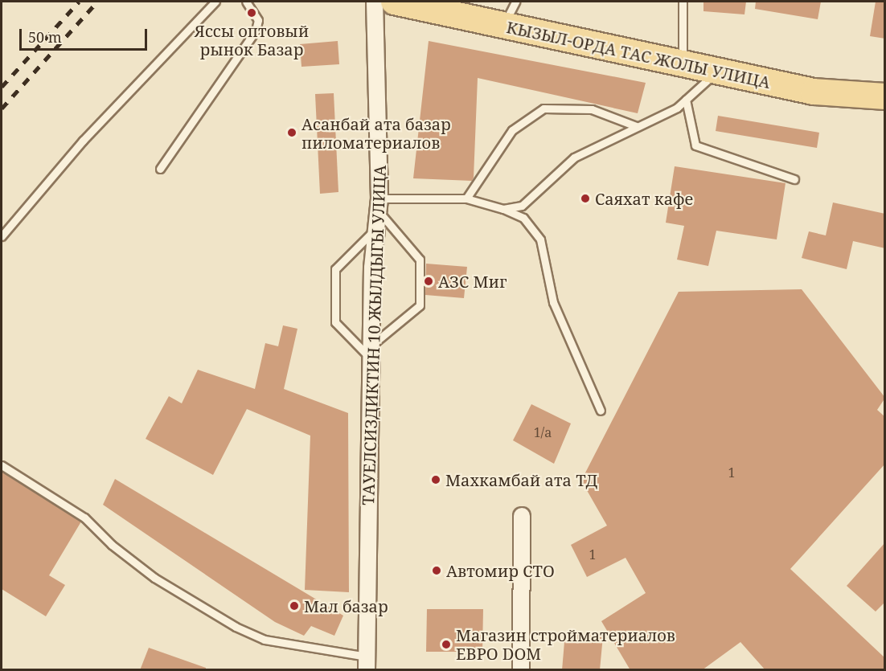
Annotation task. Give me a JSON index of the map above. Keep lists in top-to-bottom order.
{
  "streets": {
    "main road": ["КЫЗЫЛ-ОРДА ТАС ЖОЛЫ УЛИЦА"],
    "street": ["ТАУЕЛСИЗДИКТИН 10 ЖЫЛДЫГЫ УЛИЦА"]
  },
  "places": [
    "Яссы оптовый рынок Базар",
    "Асанбай ата базар пиломатериалов",
    "Саяхат кафе",
    "АЗС Миг",
    "Махкамбай ата ТД",
    "Автомир СТО",
    "Мал базар",
    "Магазин стройматериалов ЕВРО DOM"
  ],
  "house_numbers": ["1/а", "1", "1"],
  "scale_bar": "50 m"
}
